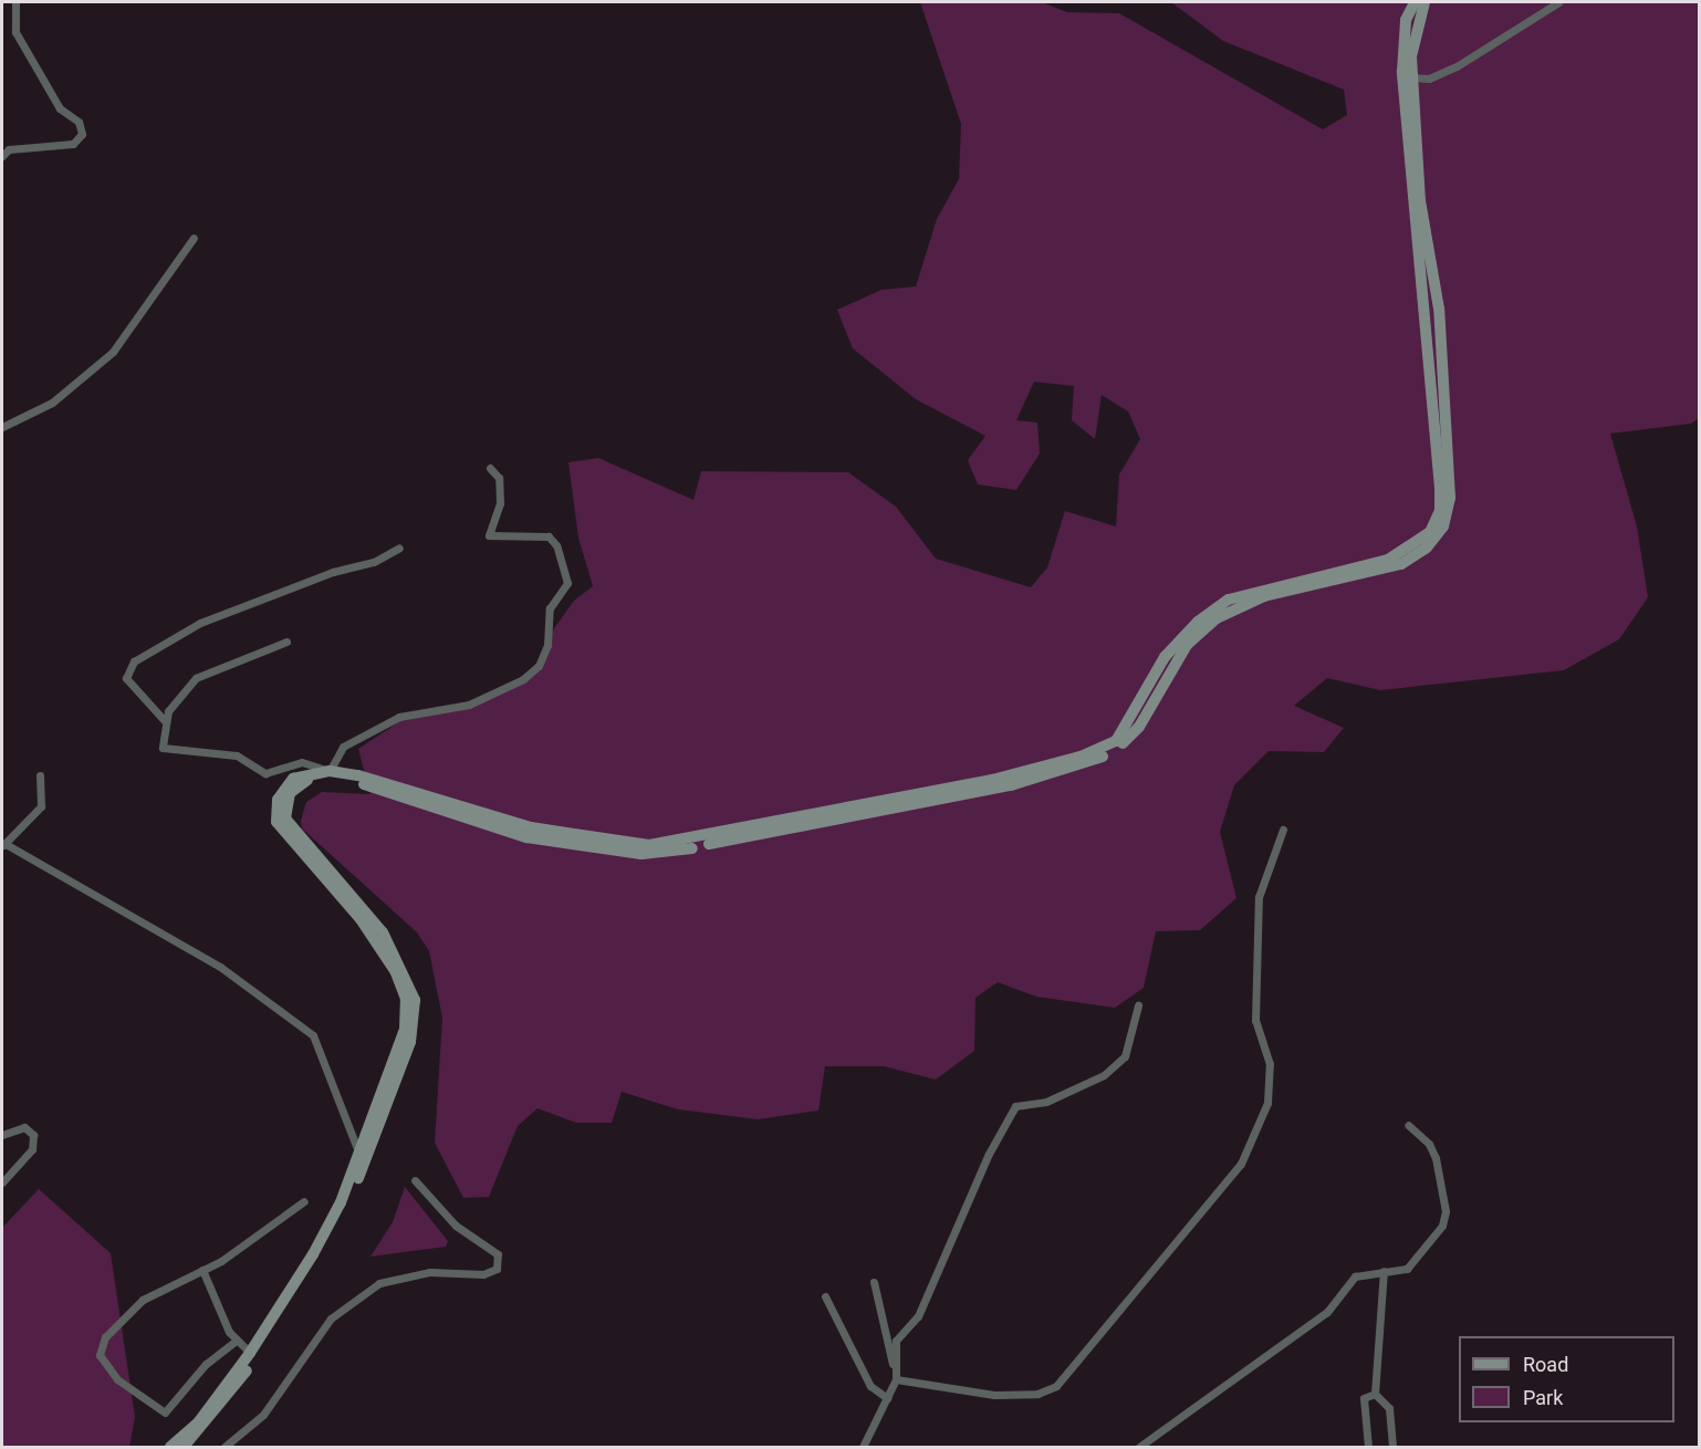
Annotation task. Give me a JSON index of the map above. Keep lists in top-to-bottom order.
{
  "legend": ["Road", "Park"]
}
